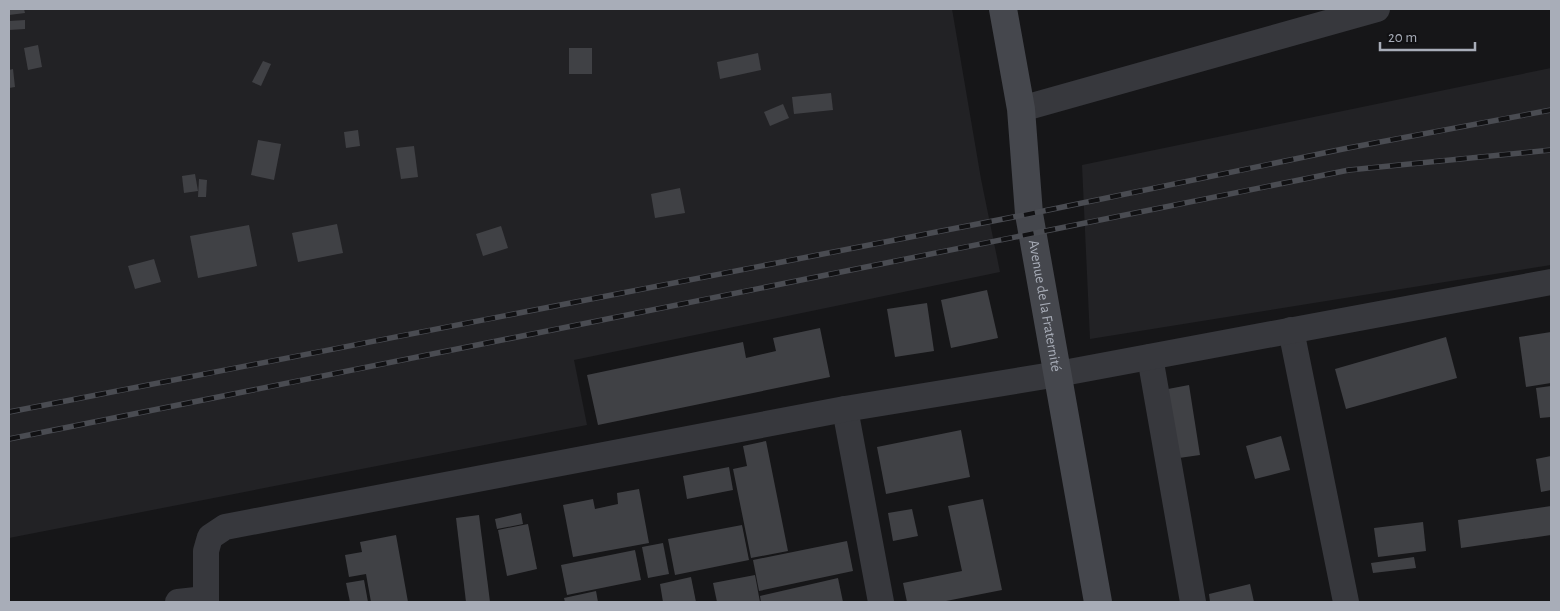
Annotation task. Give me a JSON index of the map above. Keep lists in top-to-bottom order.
{
  "streets": {
    "main road": ["Avenue de la Fraternité"]
  },
  "scale_bar": "20 m"
}
